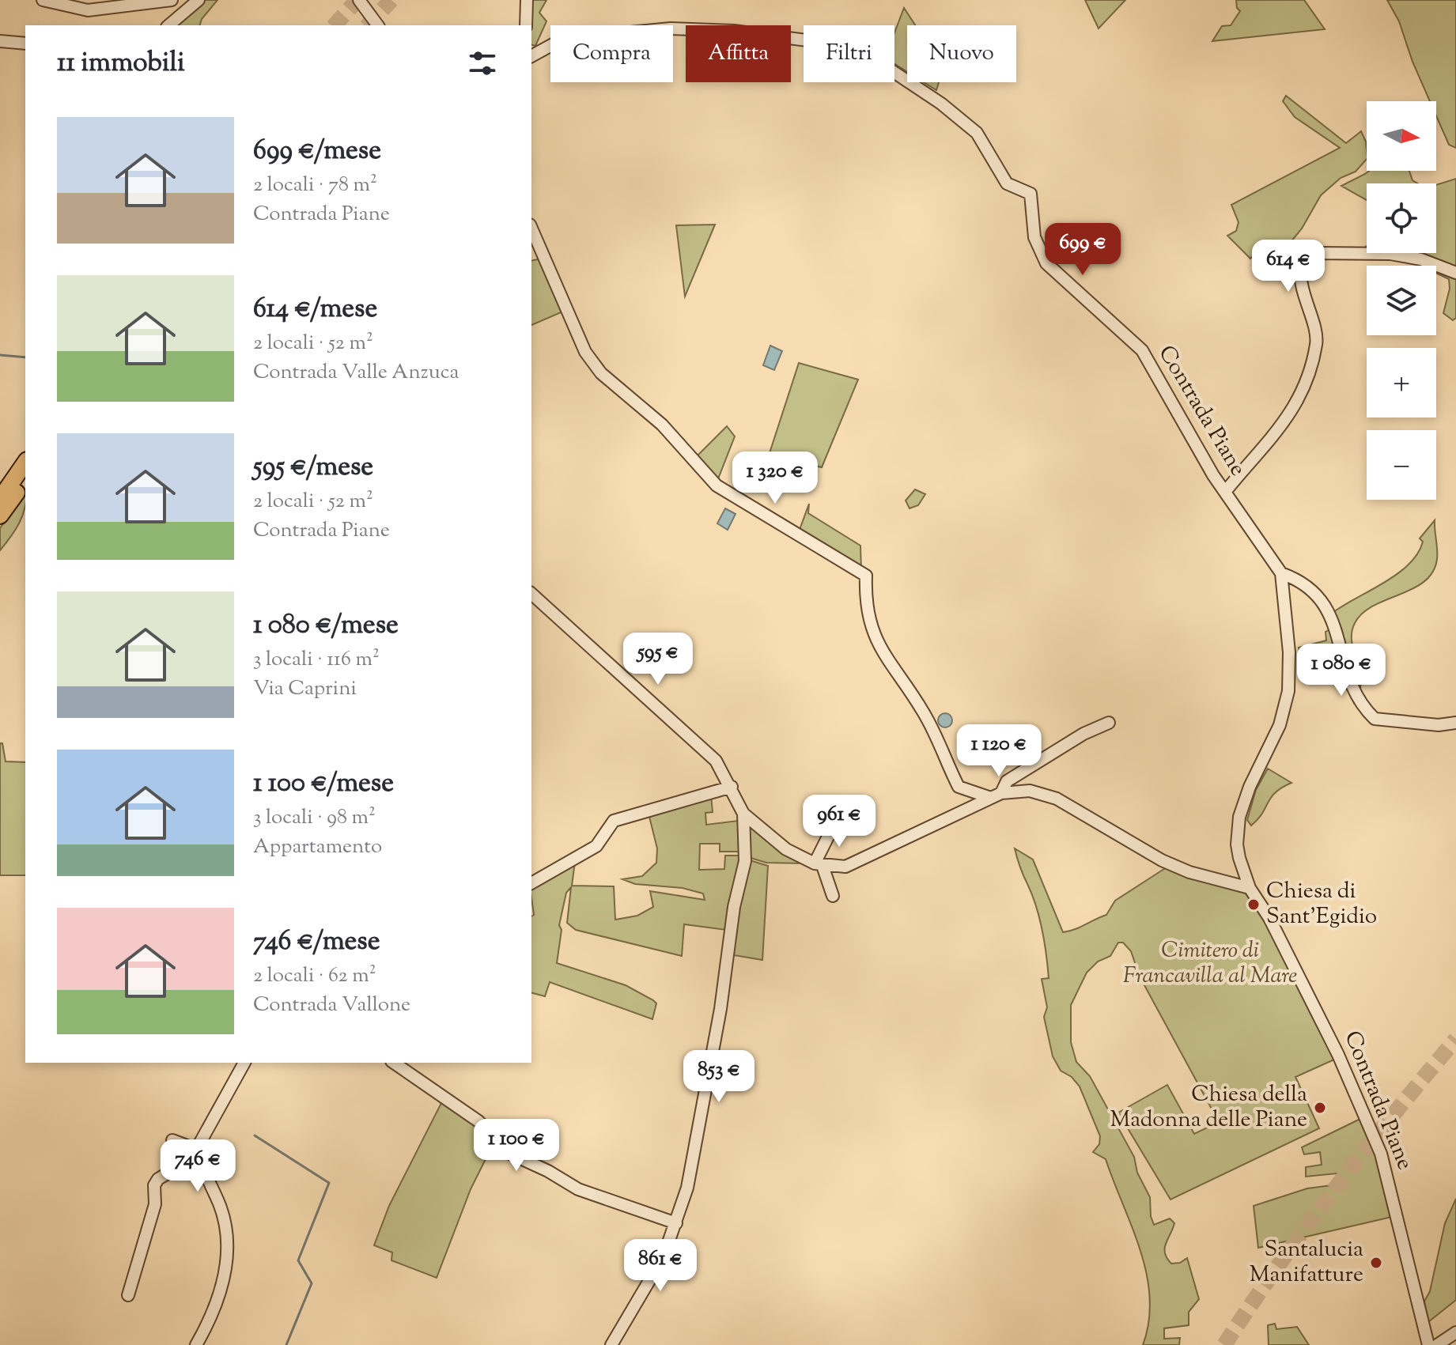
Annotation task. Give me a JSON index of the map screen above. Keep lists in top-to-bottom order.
{
  "streets": {
    "street": ["Contrada Piane"]
  },
  "parks": ["Cimitero di Francavilla al Mare"],
  "places": ["Chiesa di Sant'Egidio", "Chiesa della Madonna delle Piane", "Santalucia Manifatture"],
  "north": "right",
  "page": {
    "chip": [
      "Compra",
      "Affitta",
      "Filtri",
      "Nuovo"
    ],
    "heading": "11 immobili",
    "map_buttons": ["+", "−"],
    "list": [
      {
        "name": "699 €/mese",
        "note": "2 locali · 78 m² · Contrada Piane"
      },
      {
        "name": "614 €/mese",
        "note": "2 locali · 52 m² · Contrada Valle Anzuca"
      },
      {
        "name": "595 €/mese",
        "note": "2 locali · 52 m² · Contrada Piane"
      },
      {
        "name": "1 080 €/mese",
        "note": "3 locali · 116 m² · Via Caprini"
      },
      {
        "name": "1 100 €/mese",
        "note": "3 locali · 98 m² · Appartamento"
      },
      {
        "name": "746 €/mese",
        "note": "2 locali · 62 m² · Contrada Vallone"
      }
    ],
    "price": [
      "699 €",
      "614 €",
      "1 320 €",
      "595 €",
      "1 080 €",
      "1 120 €",
      "961 €",
      "853 €",
      "1 100 €",
      "746 €",
      "861 €"
    ]
  }
}
